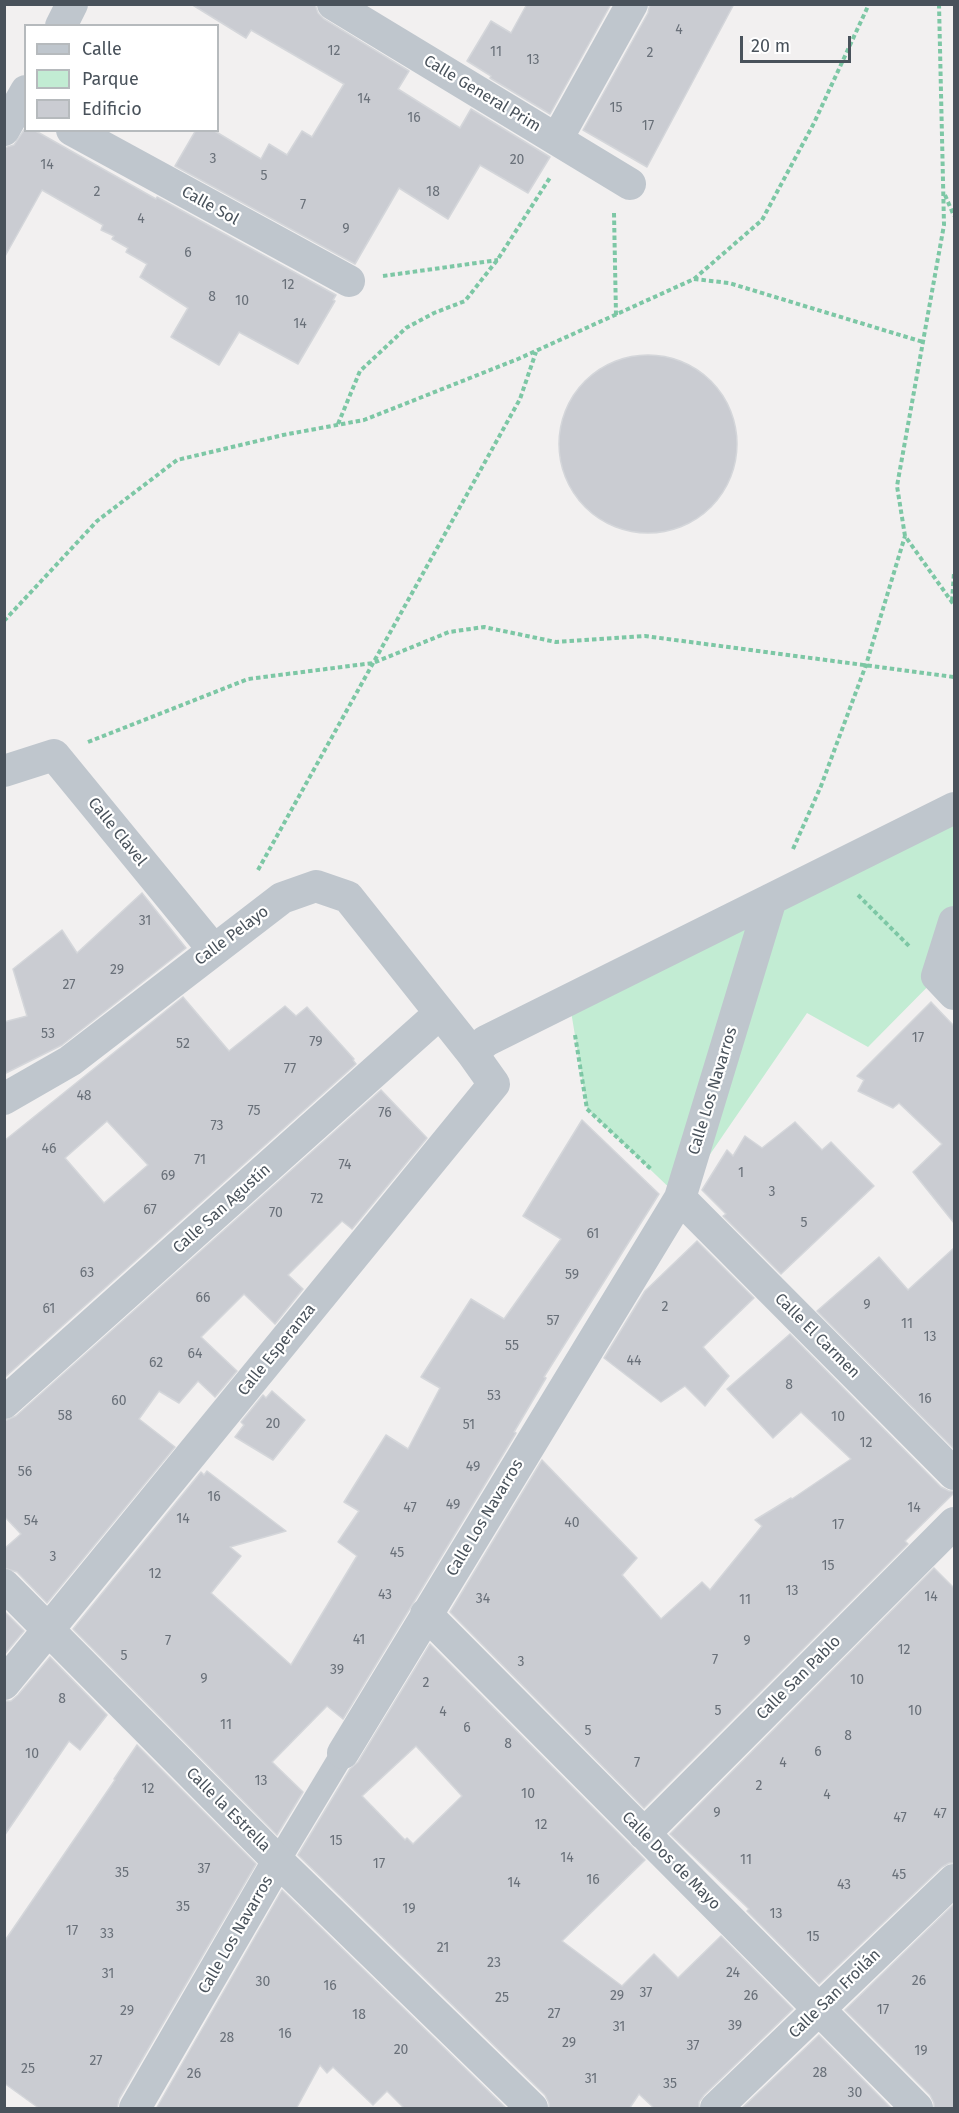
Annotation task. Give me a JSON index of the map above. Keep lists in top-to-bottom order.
{
  "streets": {
    "street": [
      "Calle General Prim",
      "Calle Sol",
      "Calle Clavel",
      "Calle Pelayo",
      "Calle Los Navarros",
      "Calle San Agustín",
      "Calle El Carmen",
      "Calle Esperanza",
      "Calle San Pablo",
      "Calle la Estrella",
      "Calle Dos de Mayo",
      "Calle San Froilán"
    ]
  },
  "crossings": [
    ["Calle Clavel", "Calle Pelayo"],
    ["Calle Pelayo", "Calle San Agustín"],
    ["Calle Pelayo", "Calle Esperanza"],
    ["Calle Los Navarros", "Calle El Carmen"],
    ["Calle Los Navarros", "Calle la Estrella"],
    ["Calle Los Navarros", "Calle Dos de Mayo"],
    ["Calle San Agustín", "Calle Esperanza"],
    ["Calle Esperanza", "Calle la Estrella"],
    ["Calle San Pablo", "Calle Dos de Mayo"],
    ["Calle Dos de Mayo", "Calle San Froilán"]
  ],
  "house_numbers": [
    "4",
    "12",
    "11",
    "2",
    "13",
    "14",
    "15",
    "16",
    "17",
    "3",
    "20",
    "14",
    "5",
    "2",
    "18",
    "7",
    "4",
    "9",
    "6",
    "12",
    "8",
    "10",
    "14",
    "31",
    "29",
    "27",
    "53",
    "17",
    "79",
    "52",
    "77",
    "48",
    "75",
    "76",
    "73",
    "46",
    "71",
    "74",
    "1",
    "69",
    "3",
    "72",
    "67",
    "70",
    "5",
    "61",
    "63",
    "59",
    "66",
    "9",
    "2",
    "61",
    "57",
    "11",
    "13",
    "55",
    "64",
    "44",
    "62",
    "8",
    "53",
    "16",
    "60",
    "58",
    "10",
    "20",
    "51",
    "12",
    "49",
    "56",
    "16",
    "49",
    "47",
    "14",
    "14",
    "54",
    "40",
    "17",
    "45",
    "3",
    "15",
    "12",
    "13",
    "43",
    "14",
    "34",
    "11",
    "41",
    "7",
    "9",
    "12",
    "5",
    "7",
    "3",
    "39",
    "9",
    "10",
    "2",
    "8",
    "5",
    "10",
    "4",
    "11",
    "6",
    "5",
    "8",
    "8",
    "6",
    "10",
    "7",
    "4",
    "13",
    "2",
    "12",
    "10",
    "4",
    "9",
    "47",
    "47",
    "12",
    "15",
    "14",
    "11",
    "17",
    "37",
    "35",
    "45",
    "16",
    "14",
    "43",
    "35",
    "19",
    "13",
    "17",
    "33",
    "15",
    "21",
    "23",
    "24",
    "31",
    "26",
    "30",
    "16",
    "37",
    "29",
    "26",
    "25",
    "17",
    "29",
    "27",
    "18",
    "39",
    "31",
    "16",
    "28",
    "29",
    "37",
    "20",
    "19",
    "27",
    "25",
    "28",
    "26",
    "31",
    "35",
    "30"
  ],
  "legend": ["Calle", "Parque", "Edificio"],
  "scale_bar": "20 m"
}
